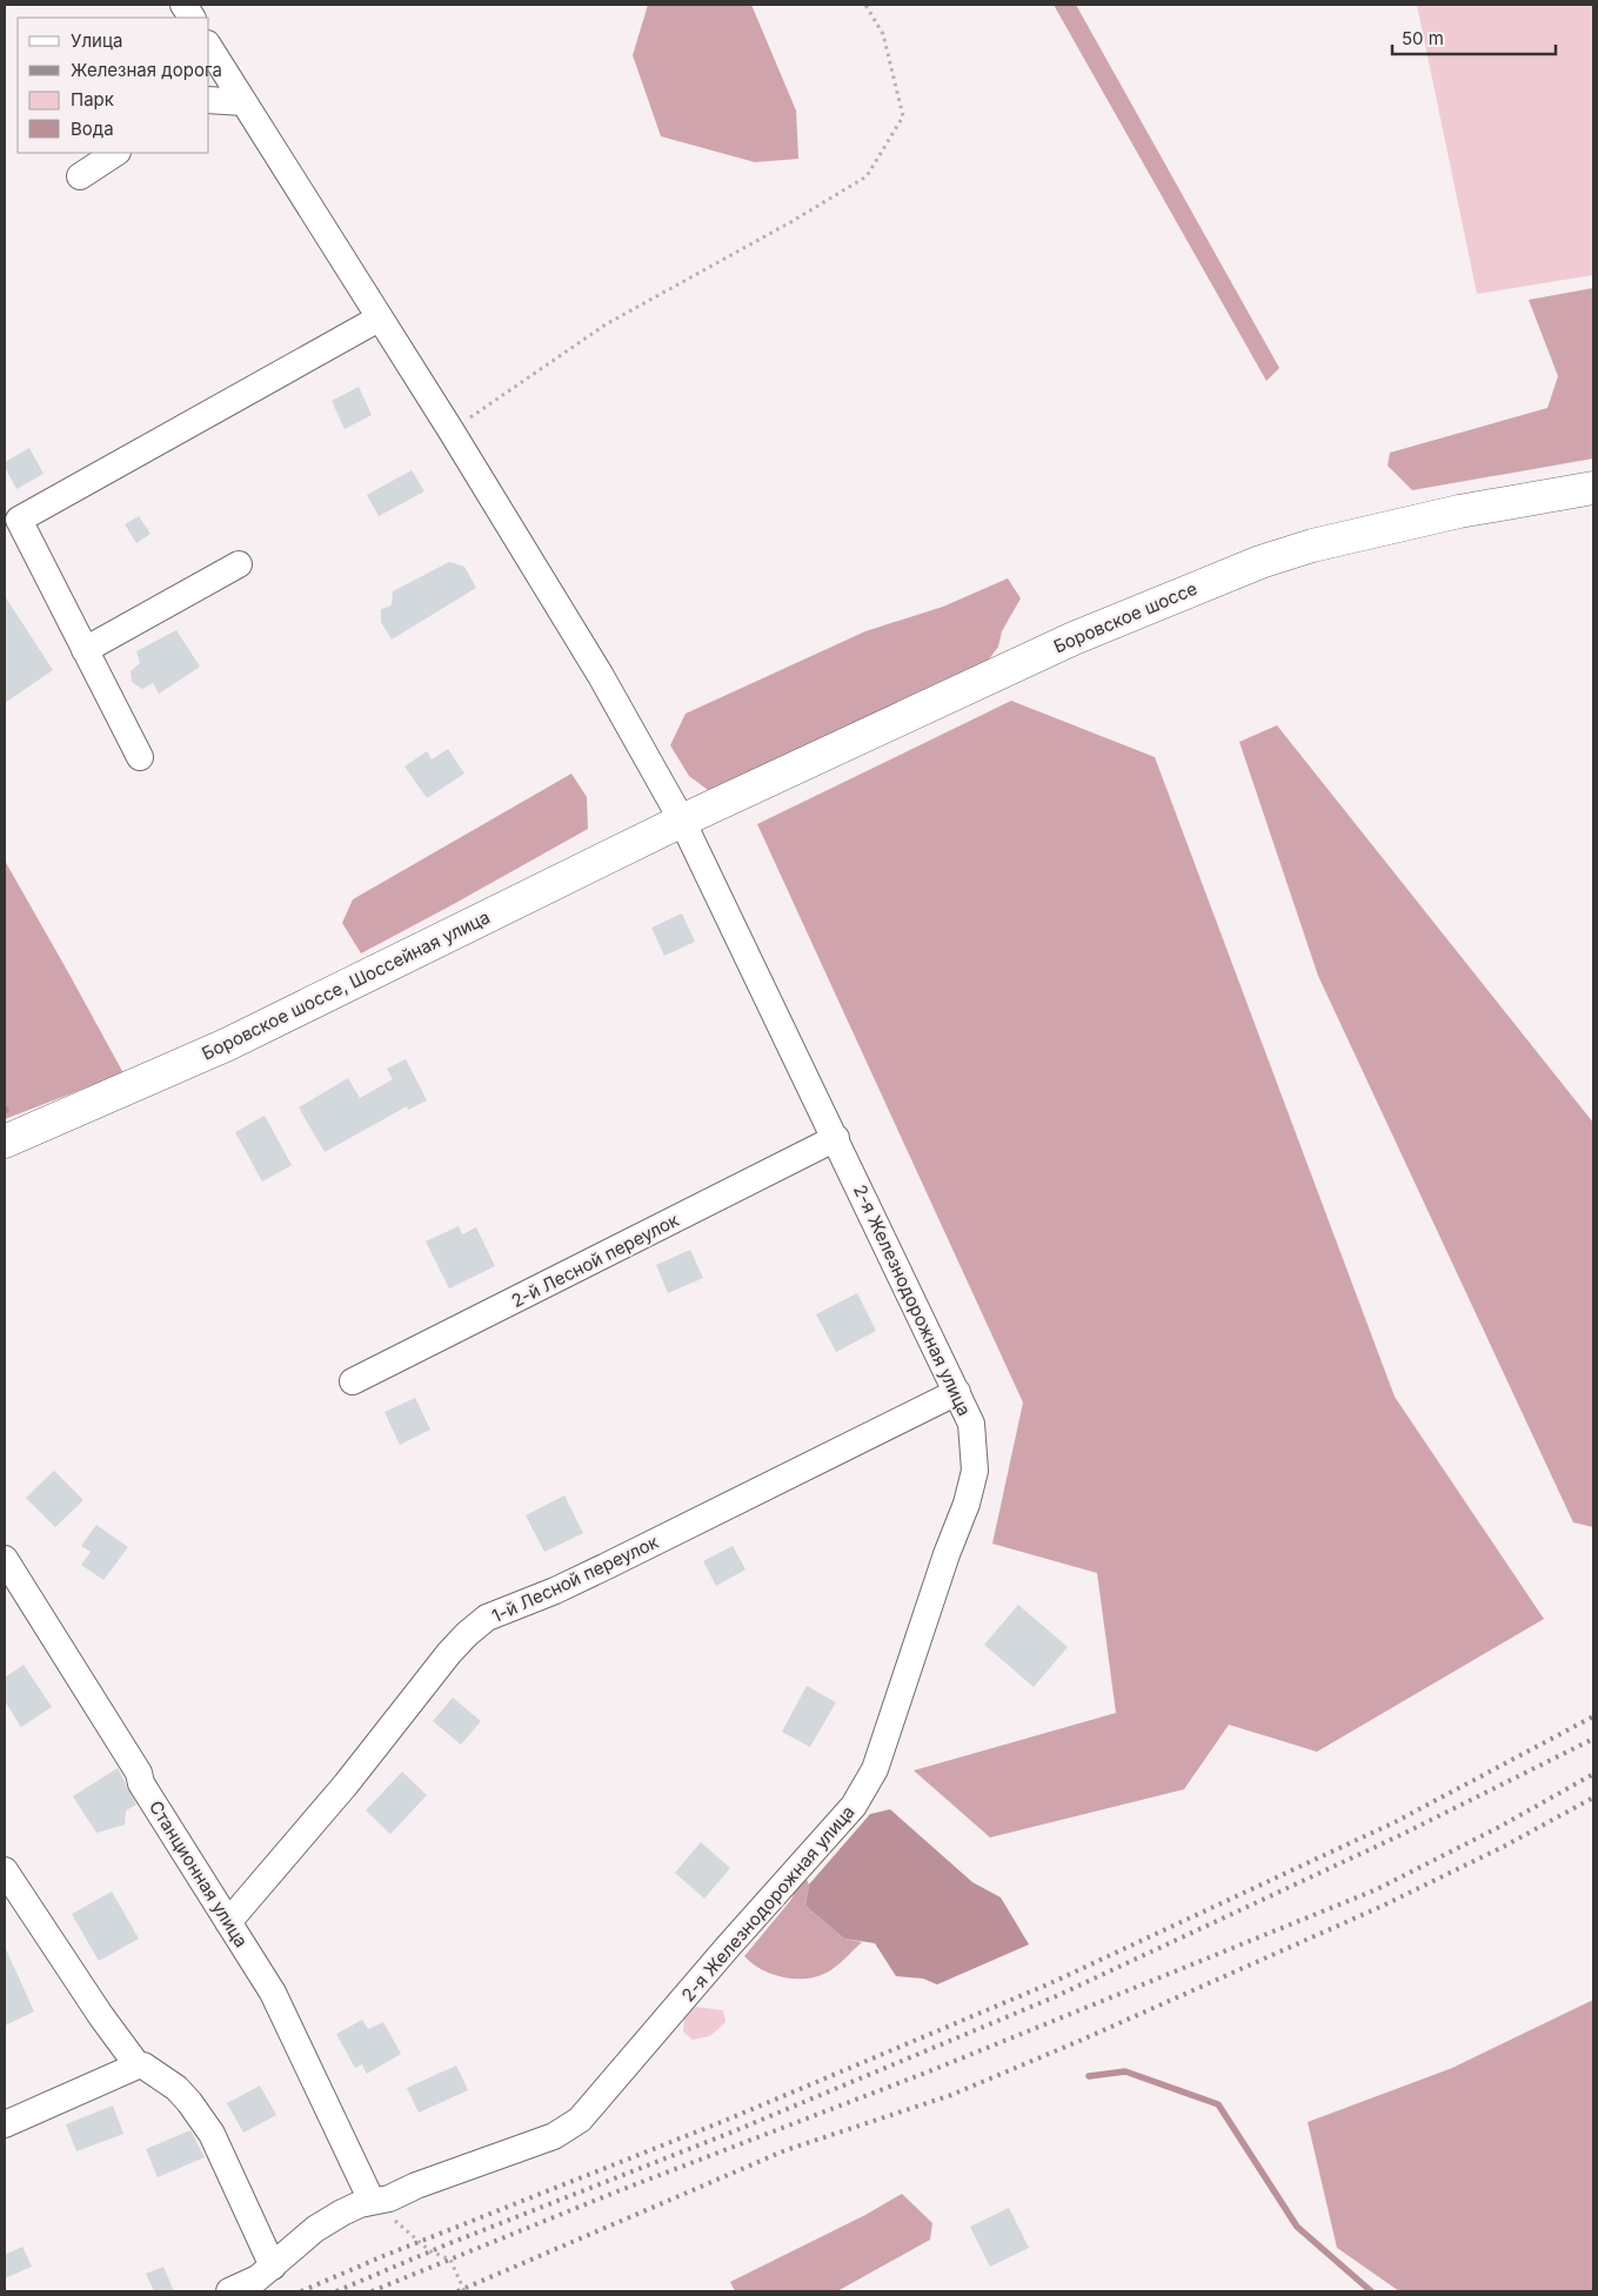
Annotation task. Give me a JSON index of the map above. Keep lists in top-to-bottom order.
{
  "streets": {
    "main road": ["Боровское шоссе", "Боровское шоссе, Шоссейная улица"],
    "street": [
      "2-й Лесной переулок",
      "2-я Железнодорожная улица",
      "1-й Лесной переулок",
      "Станционная улица"
    ]
  },
  "crossings": [
    ["Боровское шоссе", "Боровское шоссе, Шоссейная улица"],
    ["Боровское шоссе", "2-я Железнодорожная улица"],
    ["Боровское шоссе, Шоссейная улица", "2-я Железнодорожная улица"],
    ["2-й Лесной переулок", "2-я Железнодорожная улица"],
    ["2-я Железнодорожная улица", "1-й Лесной переулок"],
    ["2-я Железнодорожная улица", "Станционная улица"],
    ["1-й Лесной переулок", "Станционная улица"]
  ],
  "legend": [
    "Улица",
    "Железная дорога",
    "Парк",
    "Вода"
  ],
  "scale_bar": "50 m"
}
